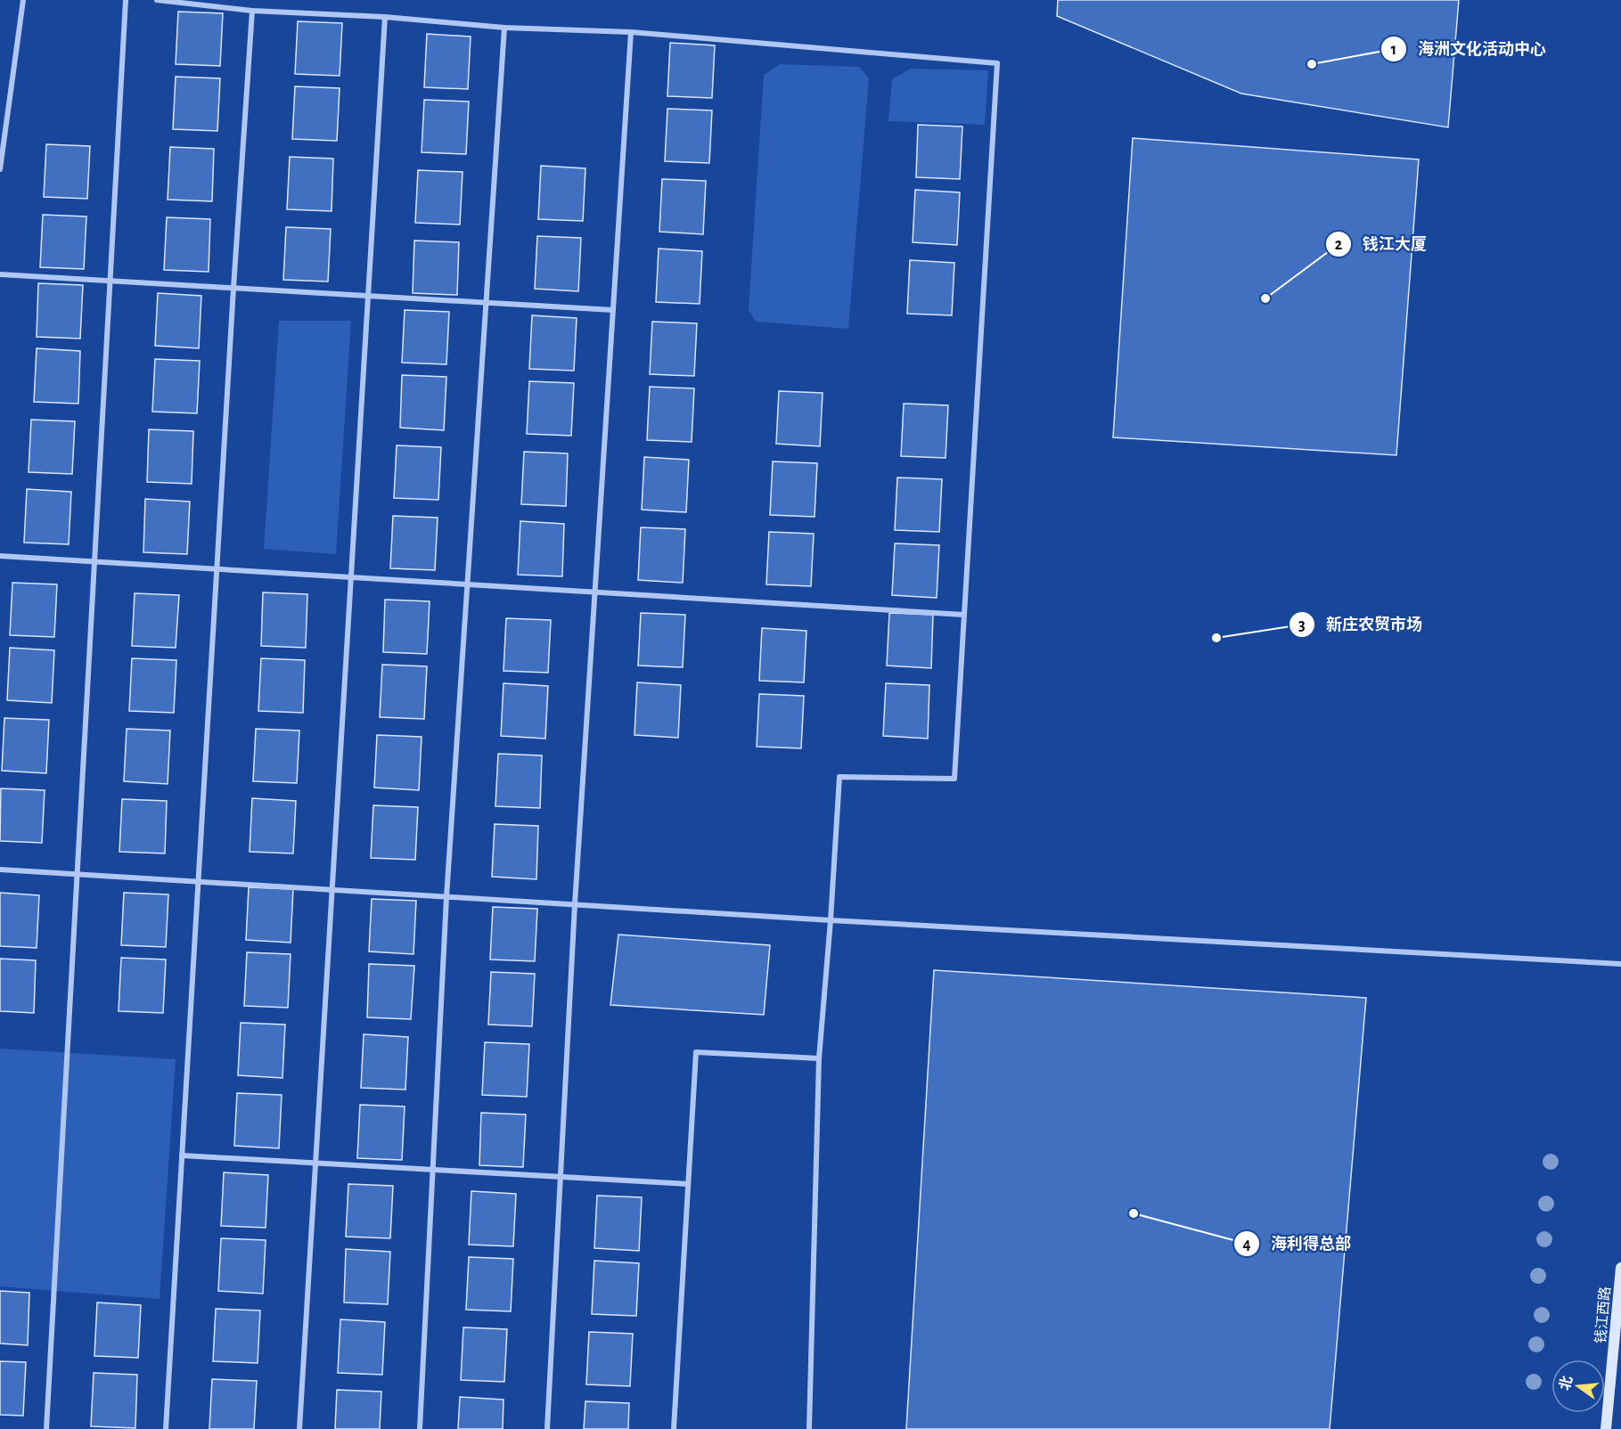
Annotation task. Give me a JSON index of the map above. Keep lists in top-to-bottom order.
{
  "streets": {
    "main road": ["钱江西路"]
  },
  "places": [
    "海洲文化活动中心",
    "钱江大厦",
    "新庄农贸市场",
    "海利得总部"
  ],
  "north": "left"
}
